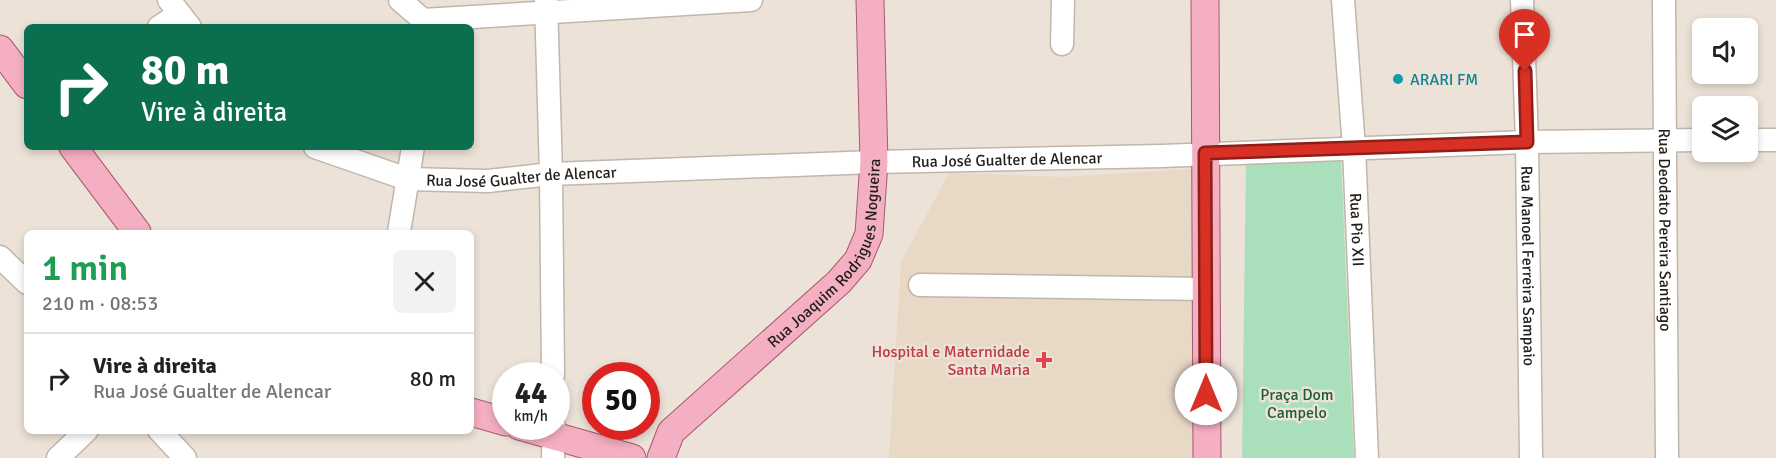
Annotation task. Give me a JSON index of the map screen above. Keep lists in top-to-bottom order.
{
  "streets": {
    "main road": ["Rua Joaquim Rodrigues Nogueira"],
    "street": [
      "Rua José Gualter de Alencar",
      "Rua Pio XII",
      "Rua Deodato Pereira Santiago",
      "Rua Manoel Ferreira Sampaio"
    ]
  },
  "crossings": [
    ["Rua José Gualter de Alencar", "Rua Pio XII"],
    ["Rua José Gualter de Alencar", "Rua Deodato Pereira Santiago"],
    ["Rua José Gualter de Alencar", "Rua Joaquim Rodrigues Nogueira"],
    ["Rua José Gualter de Alencar", "Rua Manoel Ferreira Sampaio"]
  ],
  "parks": ["Praça Dom Campelo"],
  "places": {
    "other": ["ARARI FM"],
    "health": ["Hospital e Maternidade Santa Maria"]
  },
  "page": {
    "turn": ["80 m", "Vire à direita"],
    "heading": ["1 min", "210 m · 08:53"],
    "list": [
      {
        "name": "Vire à direita",
        "note": "Rua José Gualter de Alencar",
        "value": "80 m"
      }
    ],
    "speed": "44 km/h",
    "limit": "50"
  }
}
